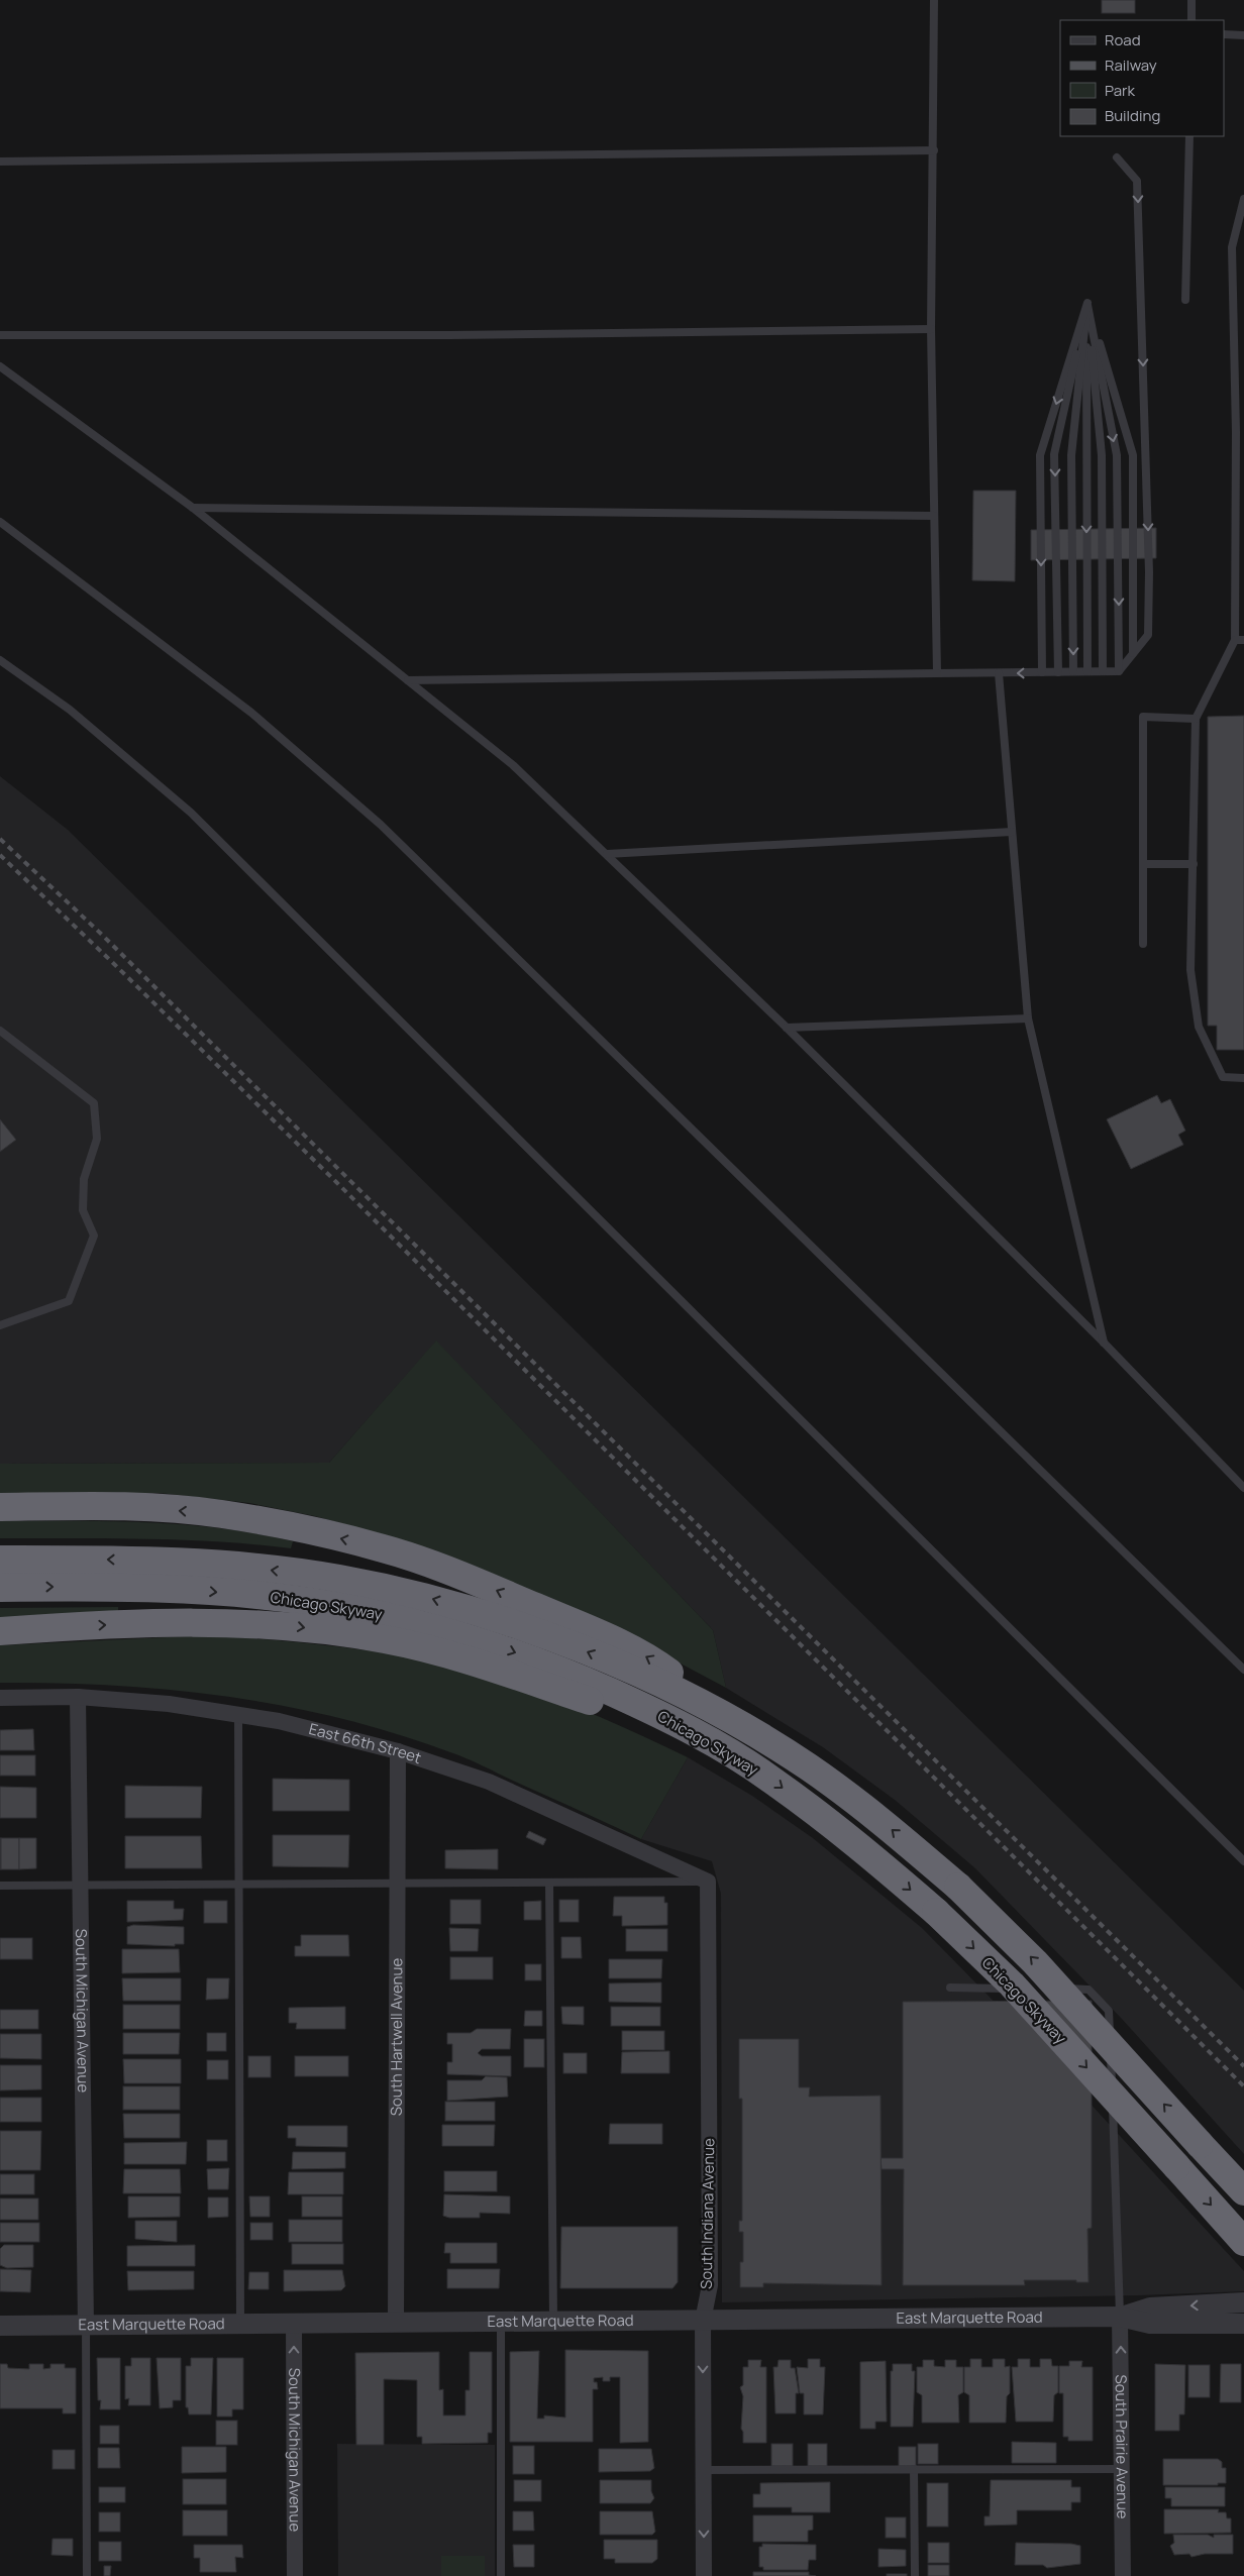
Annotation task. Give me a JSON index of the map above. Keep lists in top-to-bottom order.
{
  "streets": {
    "highway": ["Chicago Skyway"],
    "street": [
      "East 66th Street",
      "South Michigan Avenue",
      "South Hartwell Avenue",
      "South Indiana Avenue",
      "East Marquette Road",
      "South Prairie Avenue"
    ]
  },
  "crossings": [
    ["East 66th Street", "South Michigan Avenue"],
    ["East 66th Street", "South Hartwell Avenue"],
    ["East 66th Street", "South Indiana Avenue"],
    ["South Michigan Avenue", "East Marquette Road"],
    ["South Hartwell Avenue", "East Marquette Road"],
    ["South Indiana Avenue", "East Marquette Road"],
    ["East Marquette Road", "South Prairie Avenue"]
  ],
  "one_way": ["South Indiana Avenue", "South Prairie Avenue"],
  "legend": [
    "Road",
    "Railway",
    "Park",
    "Building"
  ]
}
